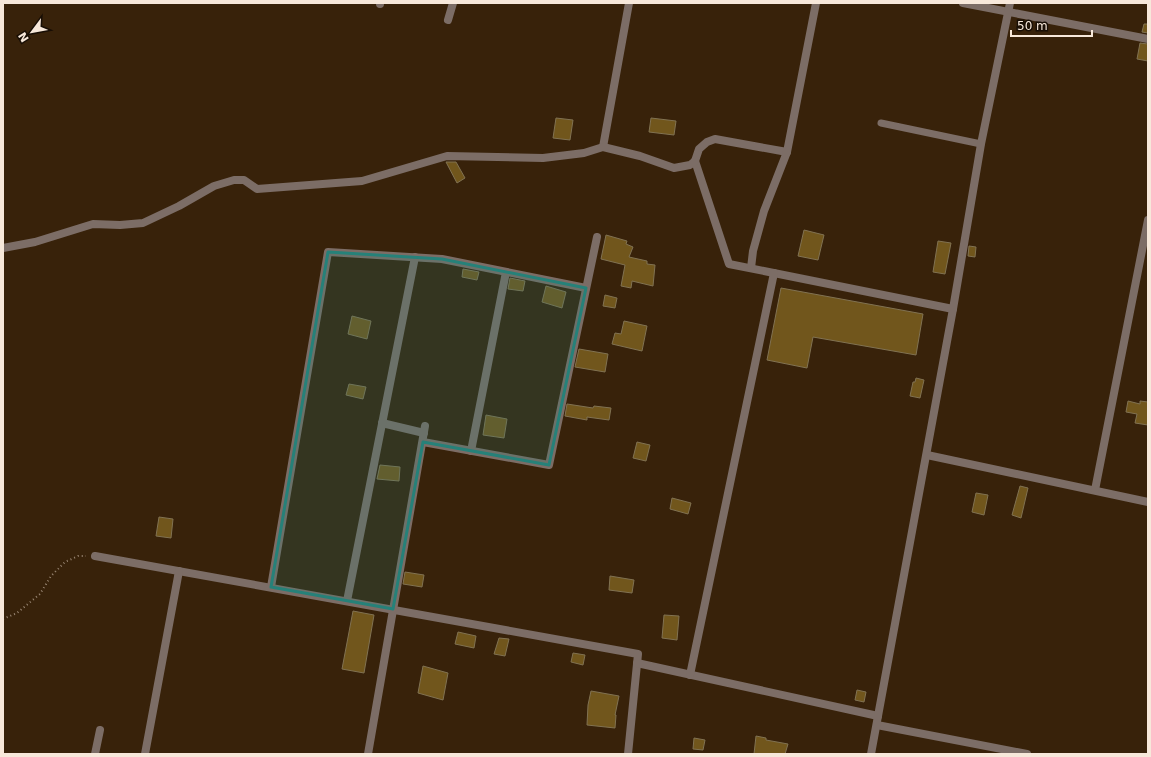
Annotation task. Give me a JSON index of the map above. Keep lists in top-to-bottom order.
{
  "scale_bar": "50 m",
  "north": "bottom left"
}
